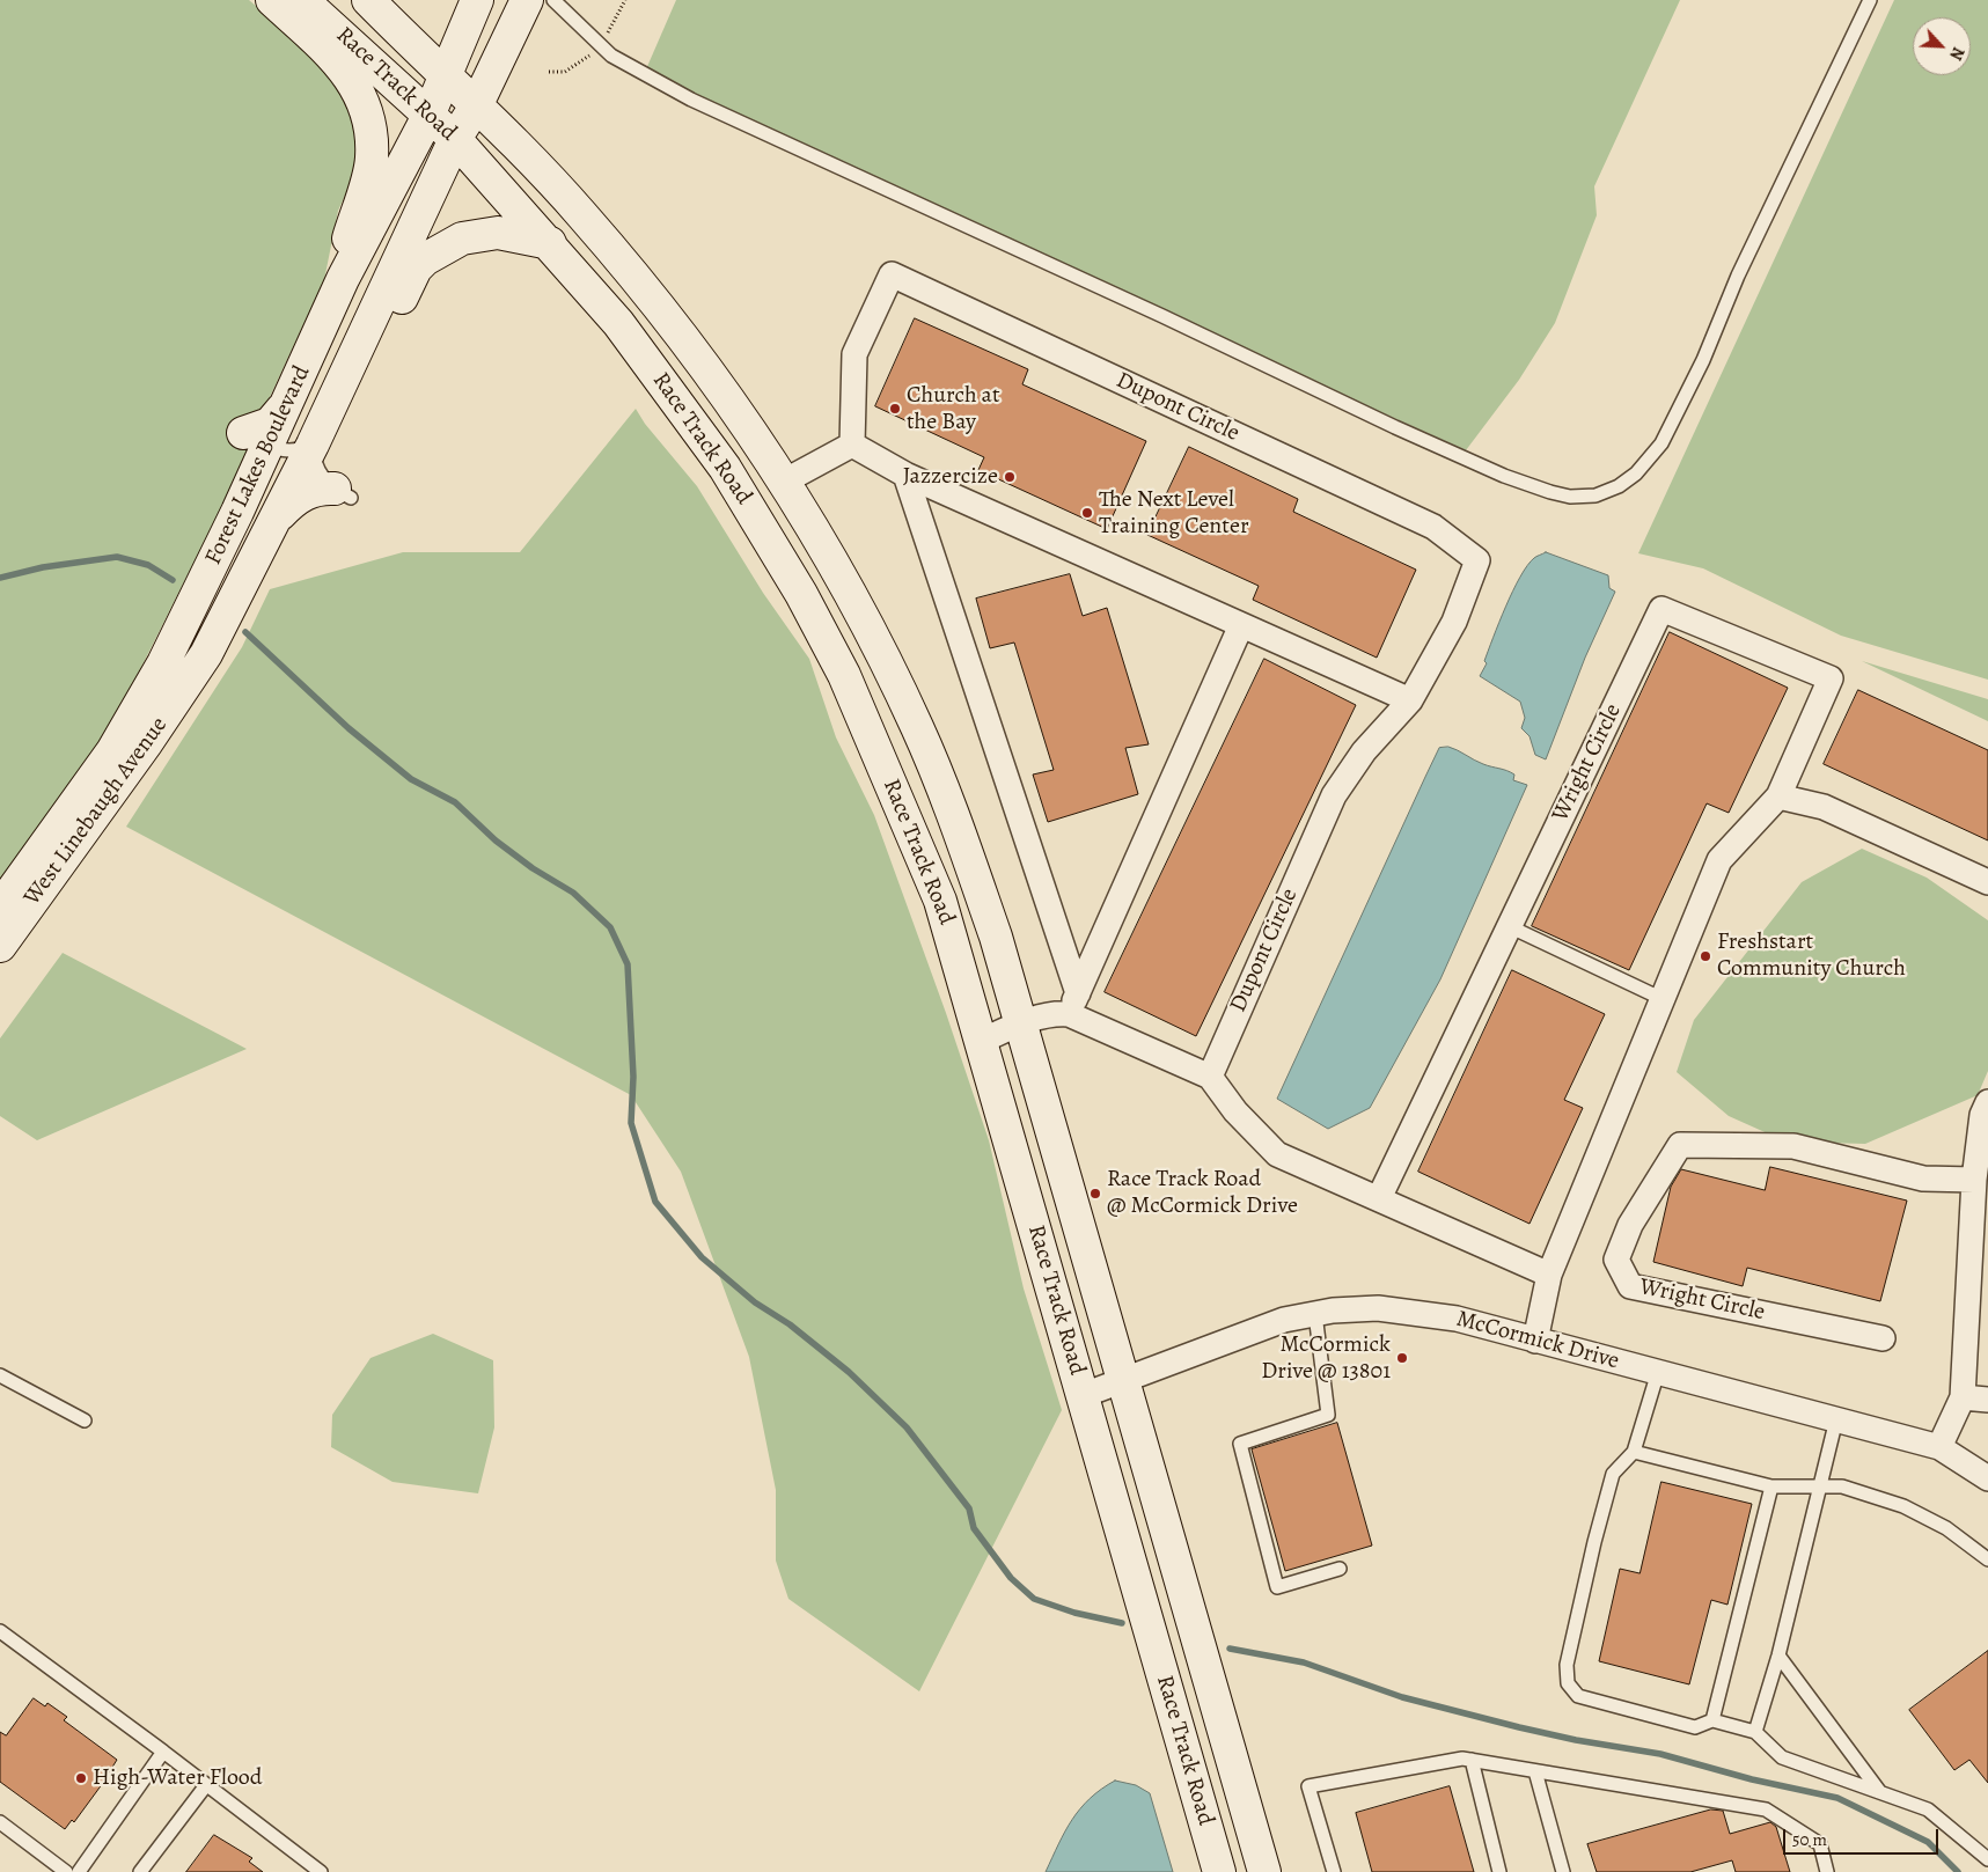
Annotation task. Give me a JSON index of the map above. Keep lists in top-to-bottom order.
{
  "streets": {
    "main road": ["Race Track Road", "Forest Lakes Boulevard", "West Linebaugh Avenue"],
    "street": ["Dupont Circle", "Wright Circle", "McCormick Drive"]
  },
  "crossings": [
    ["Race Track Road", "Forest Lakes Boulevard"],
    ["Race Track Road", "McCormick Drive"],
    ["Forest Lakes Boulevard", "West Linebaugh Avenue"],
    ["Wright Circle", "McCormick Drive"]
  ],
  "places": [
    "Church at the Bay",
    "Jazzercize",
    "The Next Level Training Center",
    "Freshstart Community Church",
    "Race Track Road @ McCormick Drive",
    "McCormick Drive @ 13801",
    "High-Water Flood"
  ],
  "scale_bar": "50 m",
  "north": "bottom right"
}
